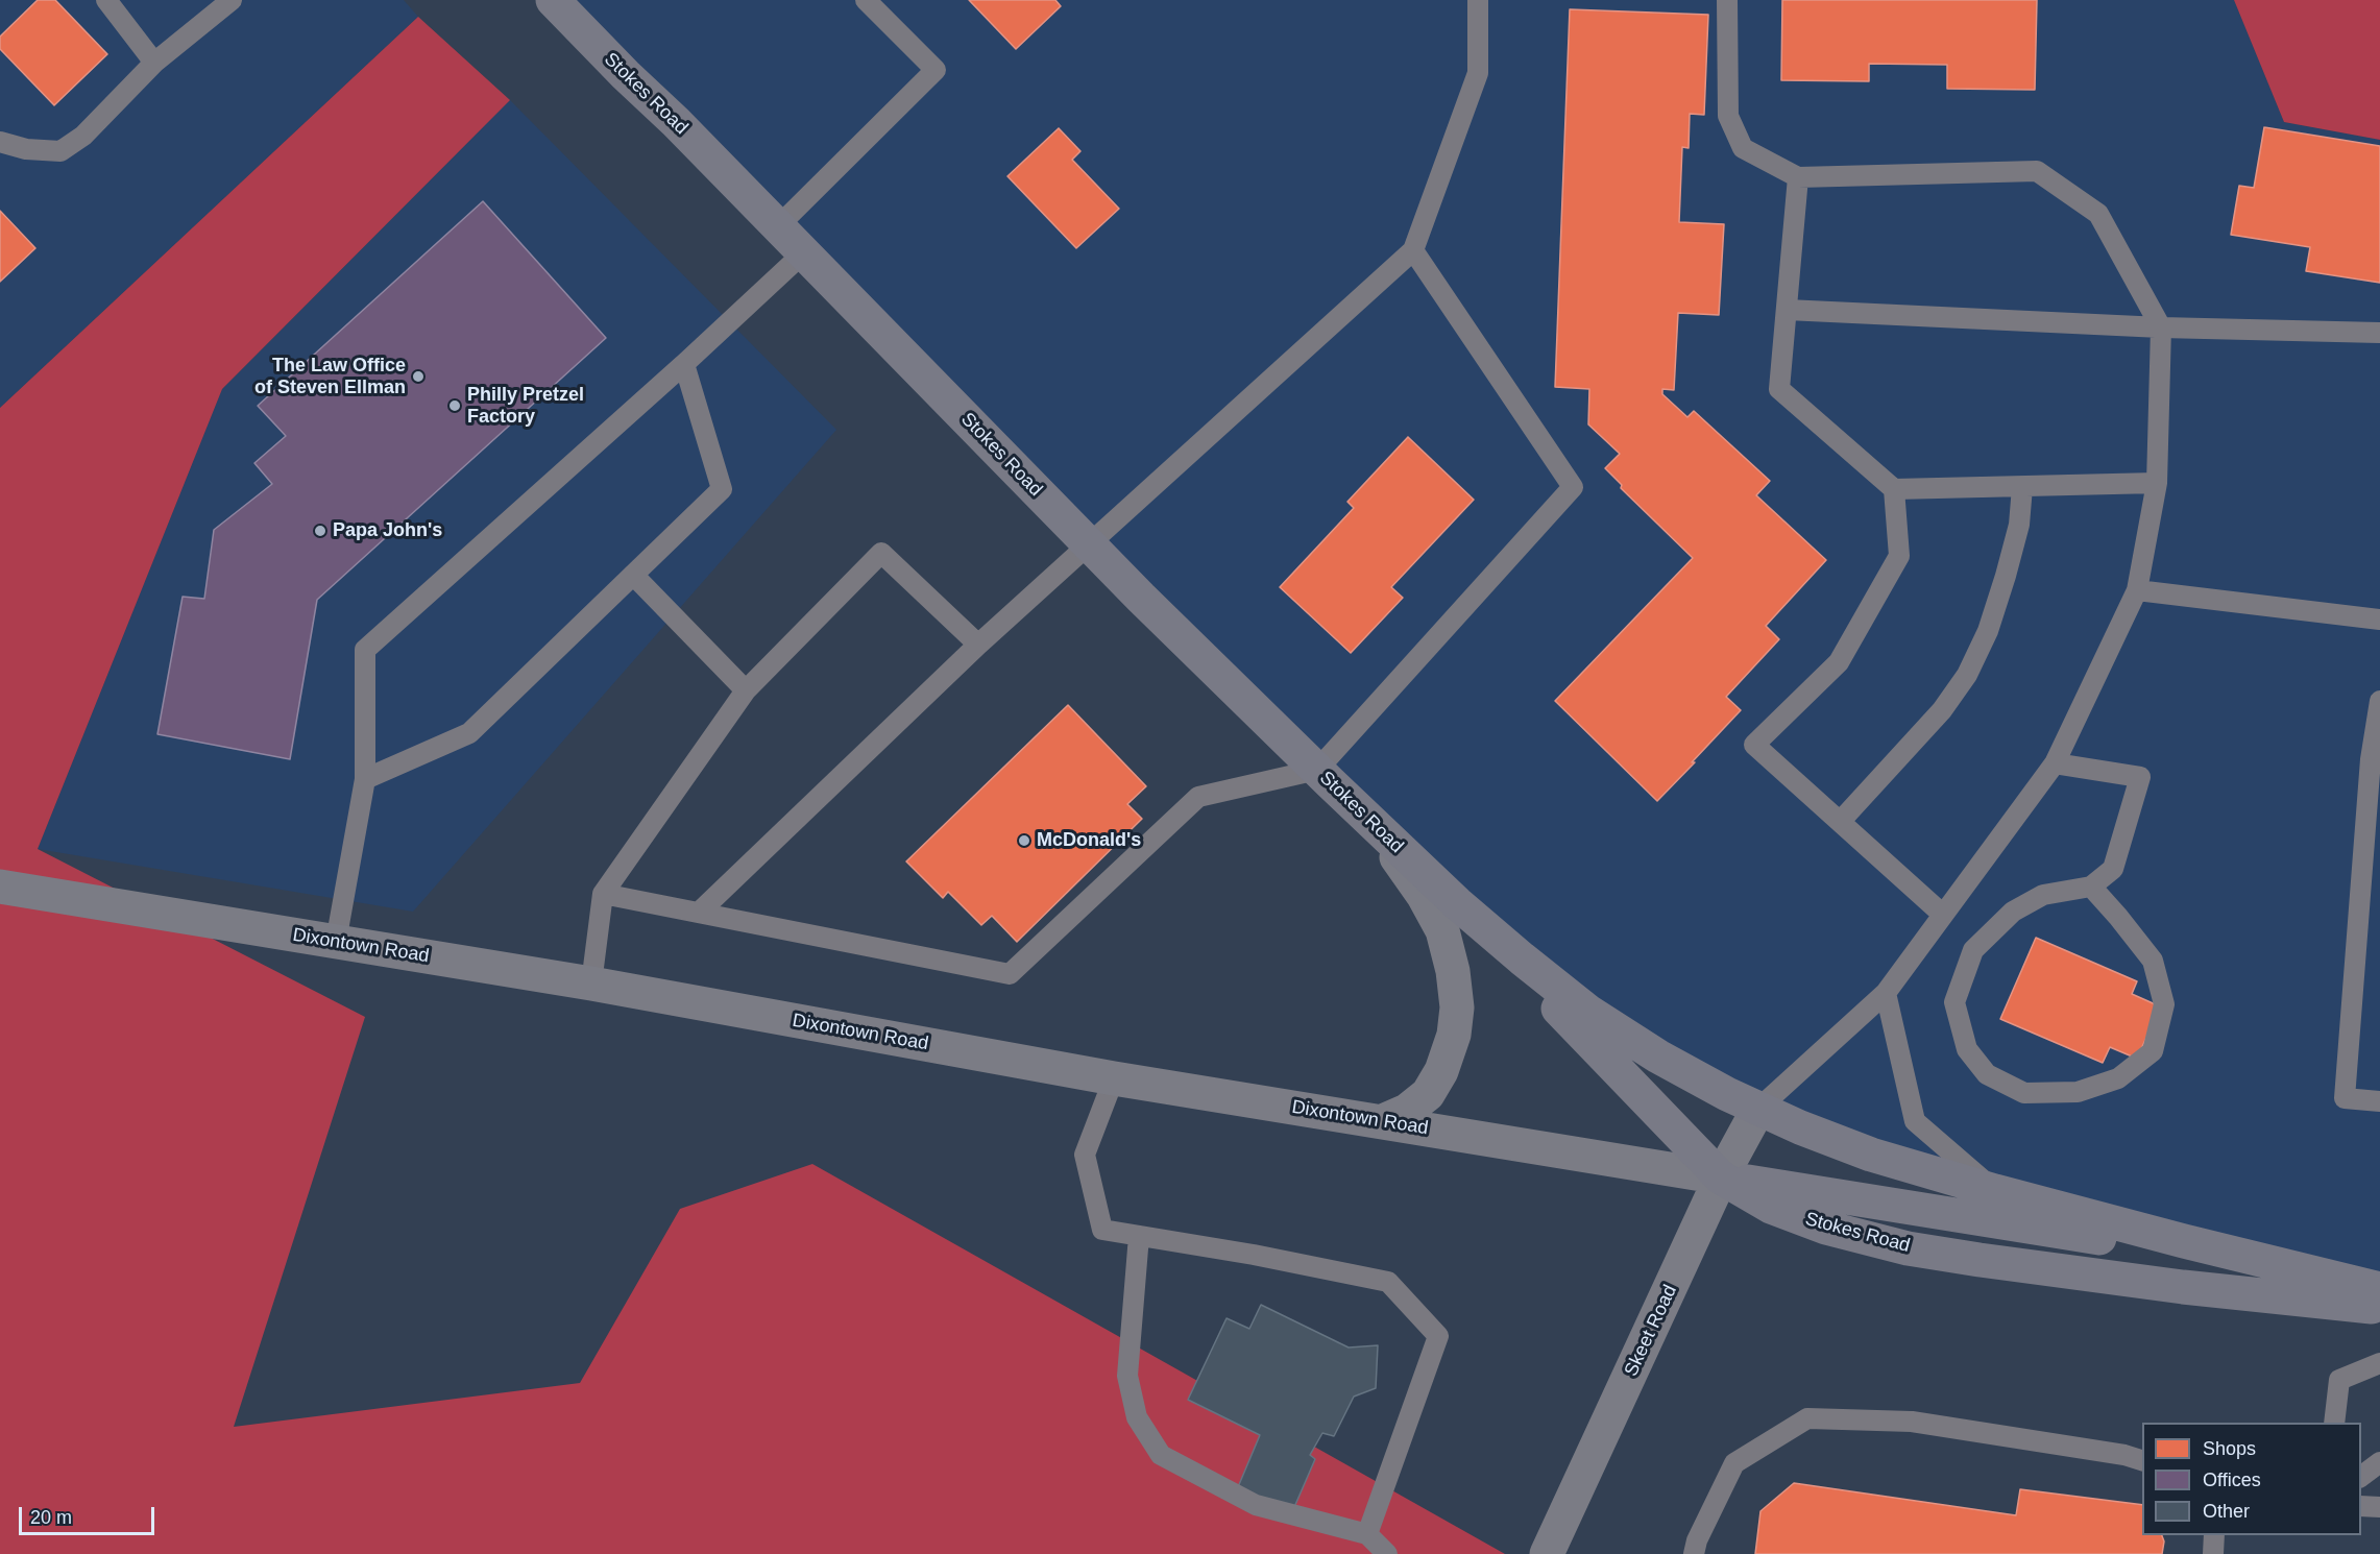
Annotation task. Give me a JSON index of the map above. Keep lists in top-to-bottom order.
{
  "streets": {
    "main road": ["Stokes Road"],
    "street": ["Dixontown Road", "Skeet Road"]
  },
  "crossings": [
    ["Stokes Road", "Dixontown Road"],
    ["Stokes Road", "Skeet Road"],
    ["Dixontown Road", "Skeet Road"]
  ],
  "places": [
    "The Law Office of Steven Ellman",
    "Philly Pretzel Factory",
    "Papa John's",
    "McDonald's"
  ],
  "legend": ["Shops", "Offices", "Other"],
  "scale_bar": "20 m"
}
